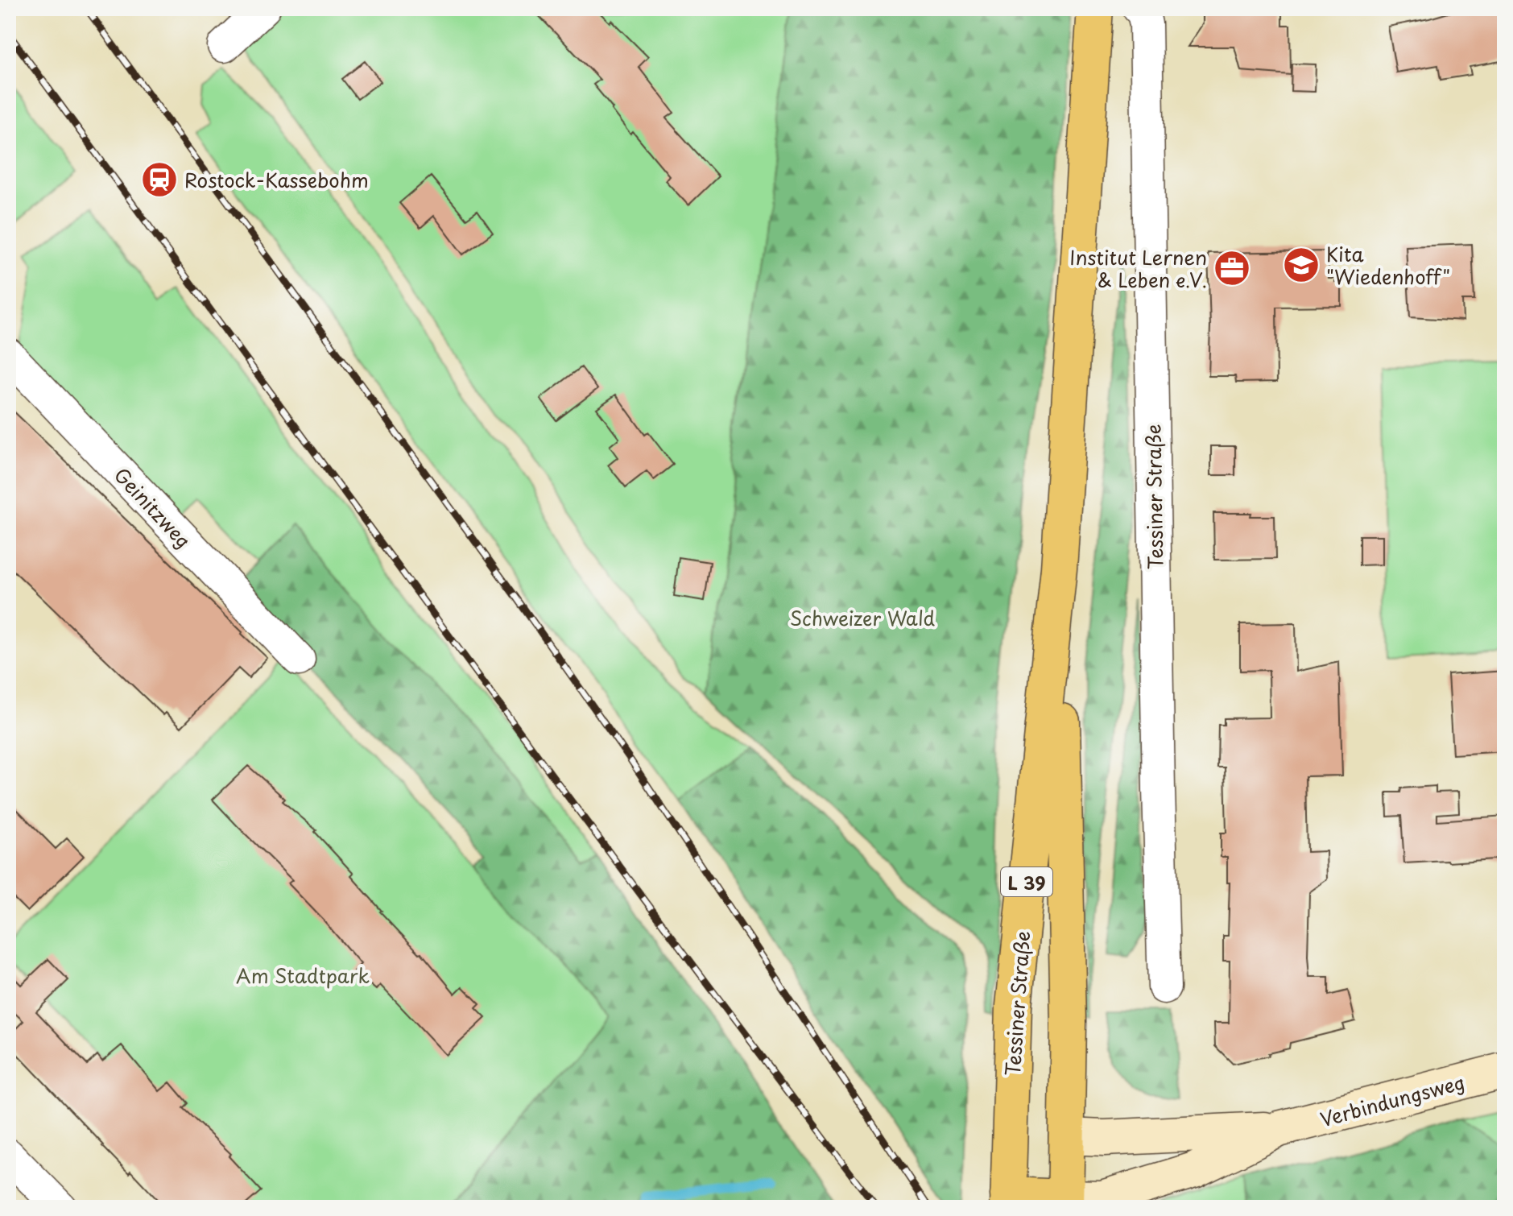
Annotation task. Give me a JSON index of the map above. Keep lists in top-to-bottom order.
{
  "streets": {
    "main road": ["Tessiner Straße", "L 39", "Verbindungsweg"],
    "street": ["Geinitzweg"]
  },
  "crossings": [
    ["Tessiner Straße", "Verbindungsweg"]
  ],
  "parks": ["Schweizer Wald", "Am Stadtpark"],
  "places": {
    "station": ["Rostock-Kassebohm"],
    "school or university": ["Kita \"Wiedenhoff\""],
    "office": ["Institut Lernen & Leben e.V."]
  }
}
